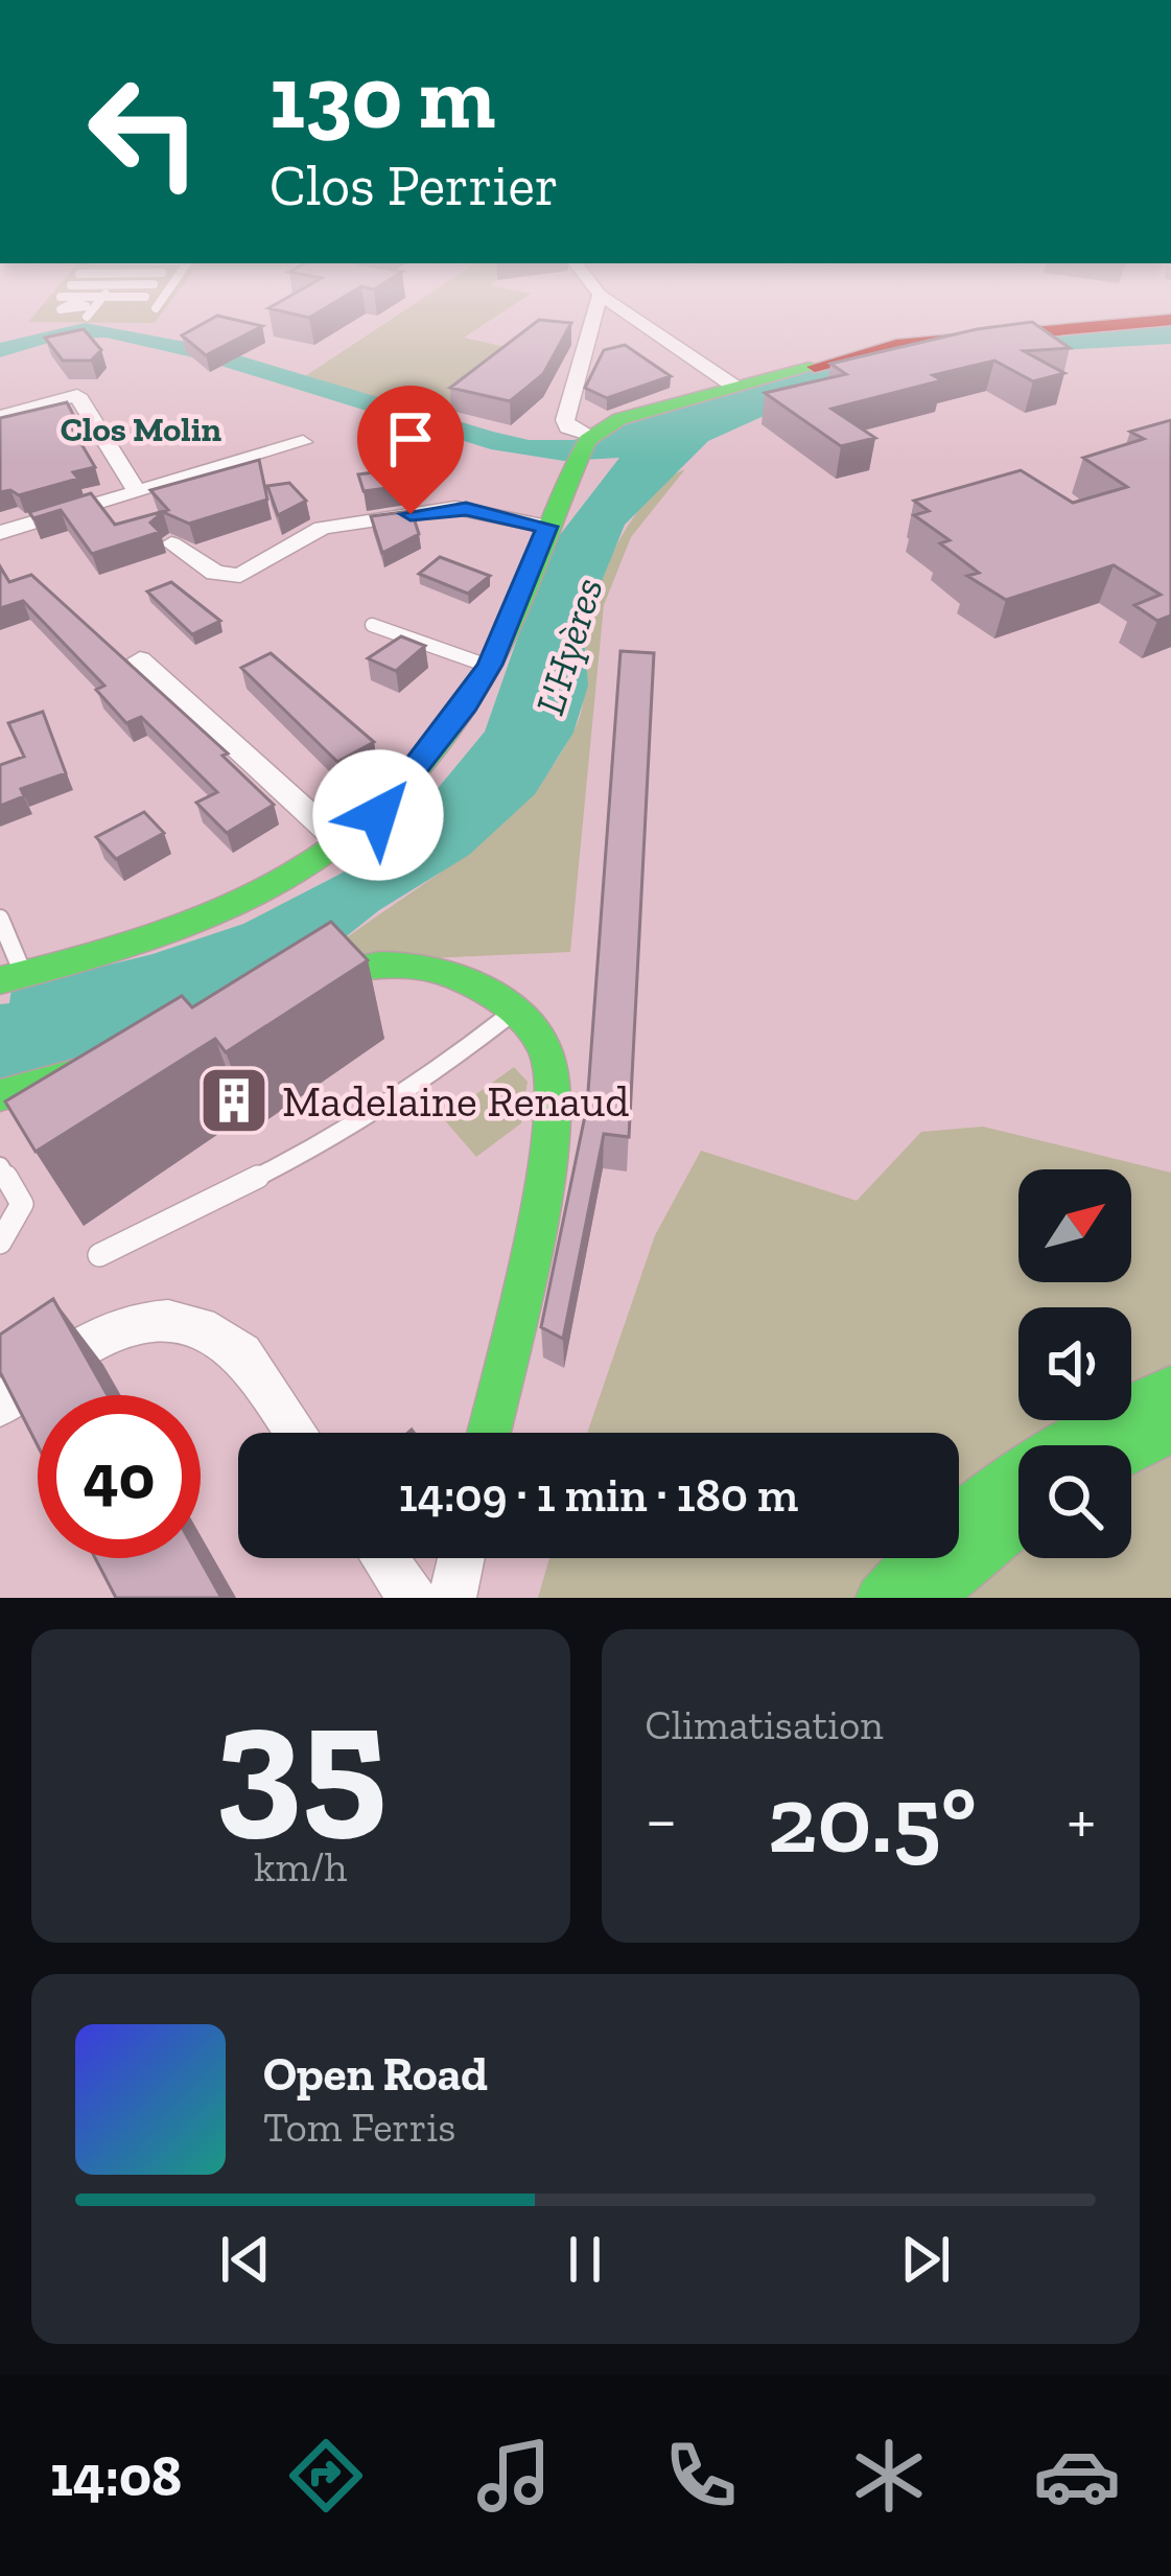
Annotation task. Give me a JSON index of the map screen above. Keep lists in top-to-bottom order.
{
  "districts": ["Clos Molin"],
  "water": ["L'Hyères"],
  "places": {
    "building": ["Madelaine Renaud"]
  },
  "north": "top right",
  "page": {
    "turn": ["130 m", "Clos Perrier"],
    "limit": "40",
    "trip": "14:09 · 1 min · 180 m",
    "tile": [
      ["35", "km/h"],
      "Climatisation"
    ],
    "heat": ["−", "20.5°", "+"],
    "song": ["Open Road", "Tom Ferris"],
    "tabs": "14:08"
  }
}
